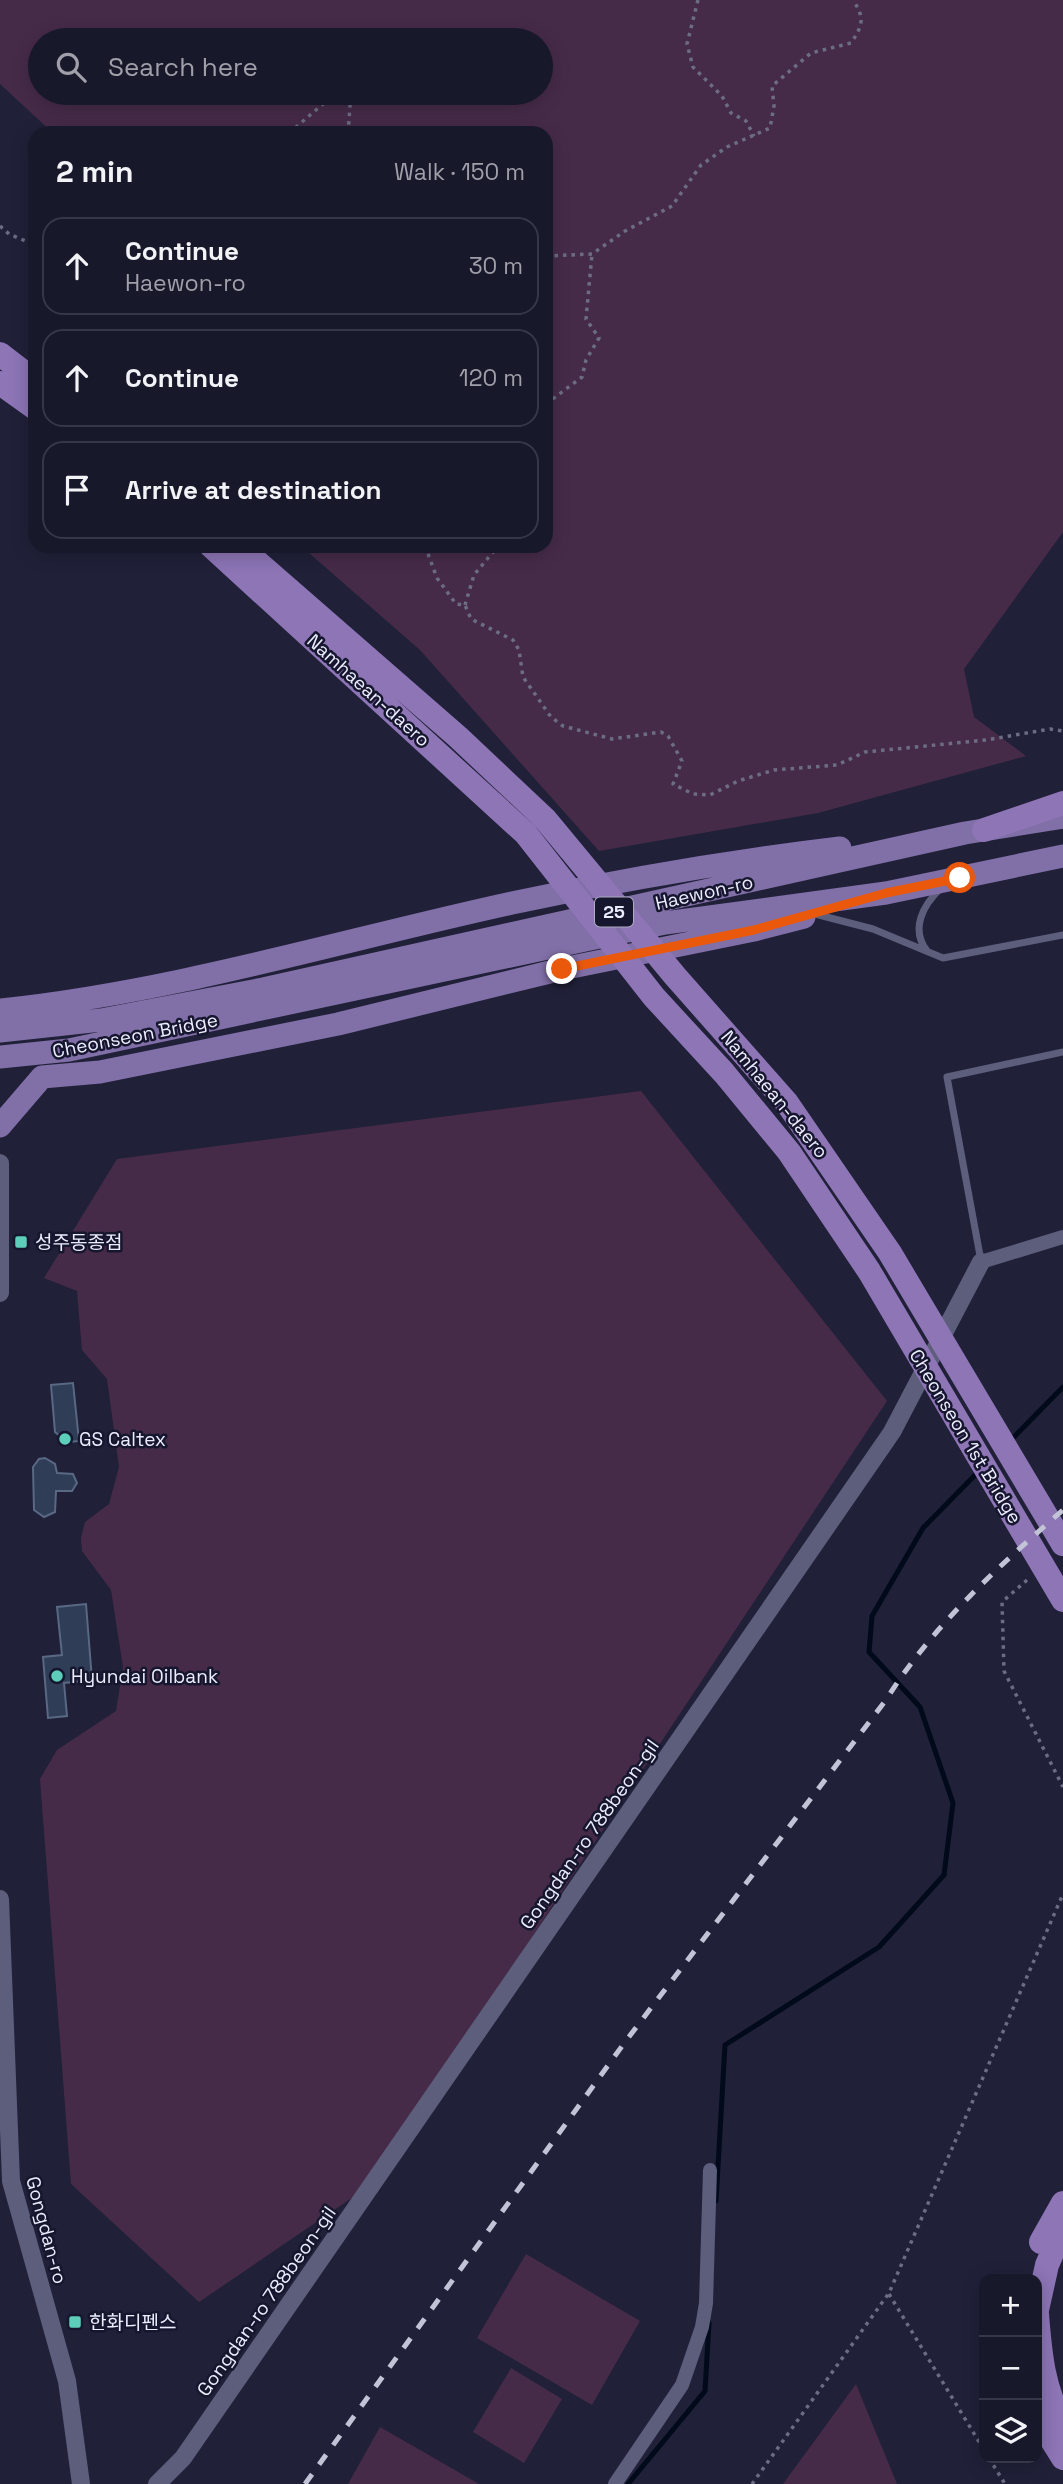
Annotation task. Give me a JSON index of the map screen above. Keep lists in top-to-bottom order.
{
  "streets": {
    "highway": ["Namhaean-daero", "Cheonseon 1st Bridge"],
    "main road": ["Haewon-ro", "25", "Cheonseon Bridge"],
    "street": ["Gongdan-ro 788beon-gil", "Gongdan-ro"]
  },
  "crossings": [
    ["Namhaean-daero", "Cheonseon 1st Bridge"],
    ["Haewon-ro", "Cheonseon Bridge"]
  ],
  "places": {
    "transit": ["성주동종점", "한화디펜스"],
    "other": ["GS Caltex", "Hyundai Oilbank"]
  },
  "page": {
    "search": "Search here",
    "heading": ["2 min", "Walk · 150 m"],
    "list": [
      ["Continue", "Haewon-ro", "30 m"],
      ["Continue", "120 m"],
      "Arrive at destination"
    ],
    "map_buttons": ["+", "−"]
  }
}
